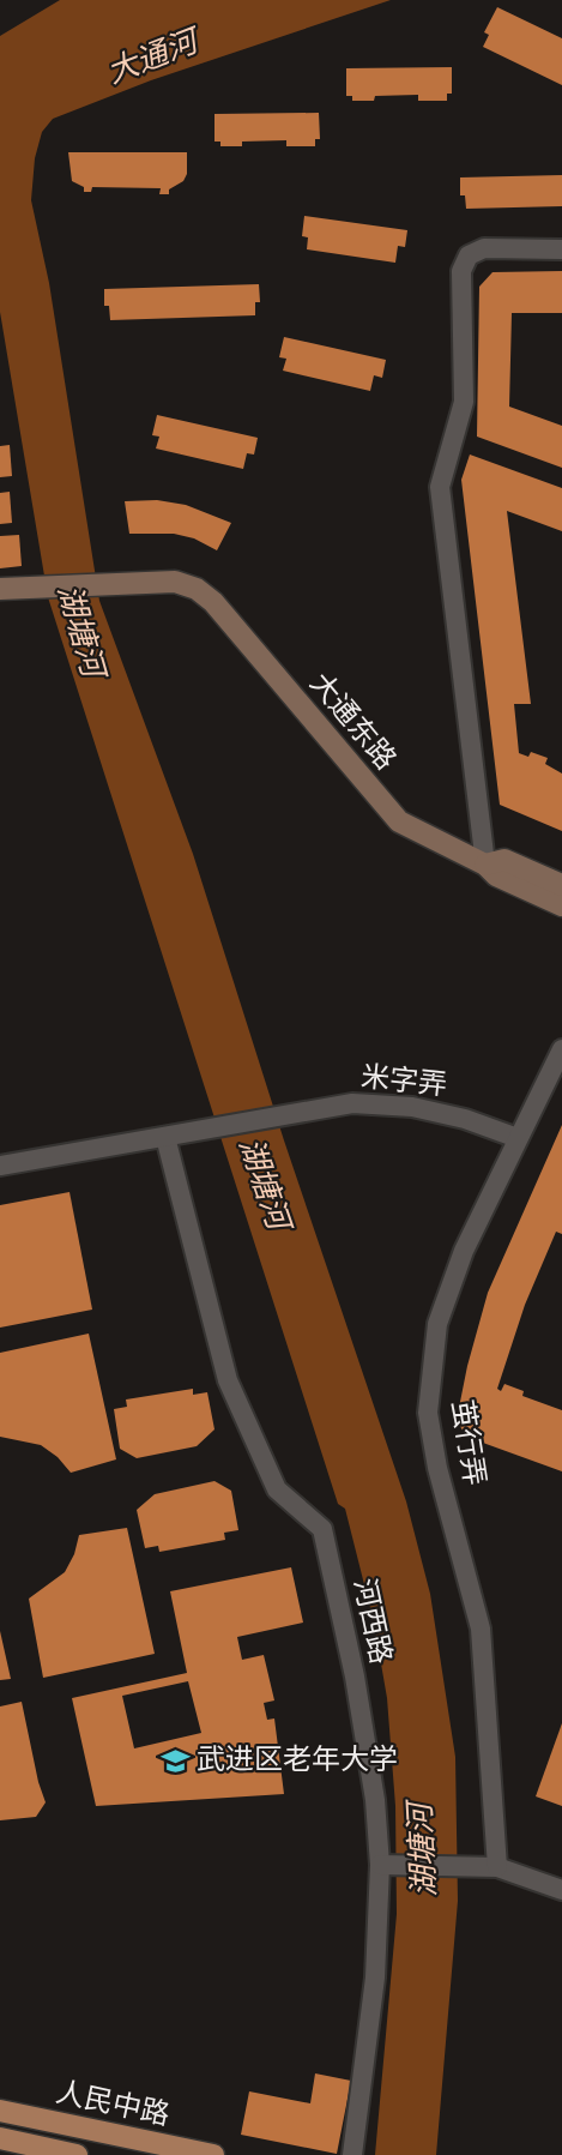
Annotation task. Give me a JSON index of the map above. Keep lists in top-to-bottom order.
{
  "streets": {
    "main road": ["人民中路"],
    "street": [
      "大通东路",
      "米字弄",
      "茧行弄",
      "河西路"
    ]
  },
  "crossings": [
    ["米字弄", "茧行弄"],
    ["米字弄", "河西路"]
  ],
  "water": ["大通河", "湖塘河"],
  "places": {
    "school or university": ["武进区老年大学"]
  }
}
